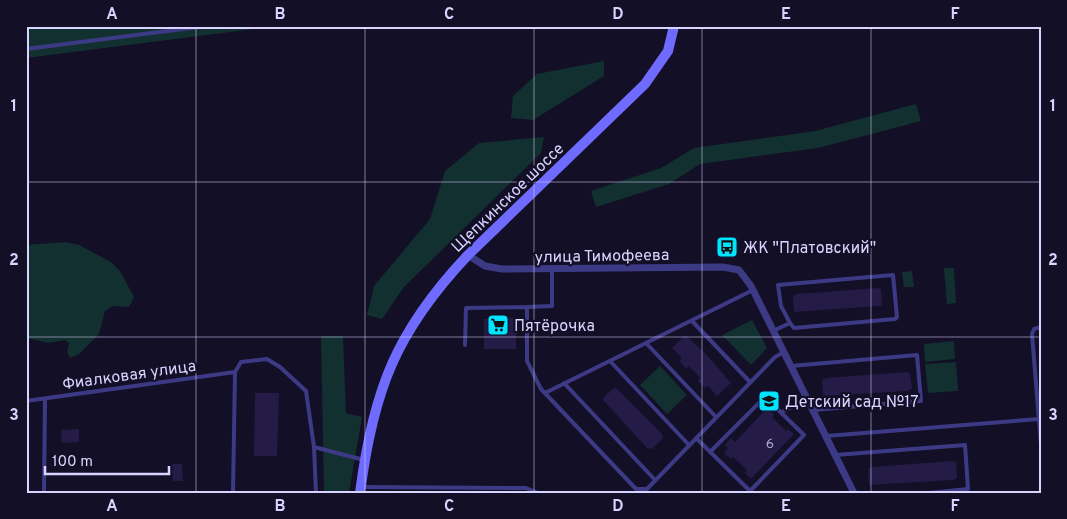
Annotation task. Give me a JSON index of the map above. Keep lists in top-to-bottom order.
{
  "streets": {
    "main road": ["Щепкинское шоссе"],
    "street": ["улица Тимофеева"],
    "lane": ["Фиалковая улица"]
  },
  "crossings": [
    ["Щепкинское шоссе", "улица Тимофеева"]
  ],
  "places": {
    "bus stop": ["ЖК \"Платовский\""],
    "supermarket": ["Пятёрочка"],
    "school or university": ["Детский сад №17"]
  },
  "house_numbers": ["6"],
  "scale_bar": "100 m",
  "grid": {
    "columns": [
      "A",
      "B",
      "C",
      "D",
      "E",
      "F"
    ],
    "rows": ["1", "2", "3"]
  }
}
